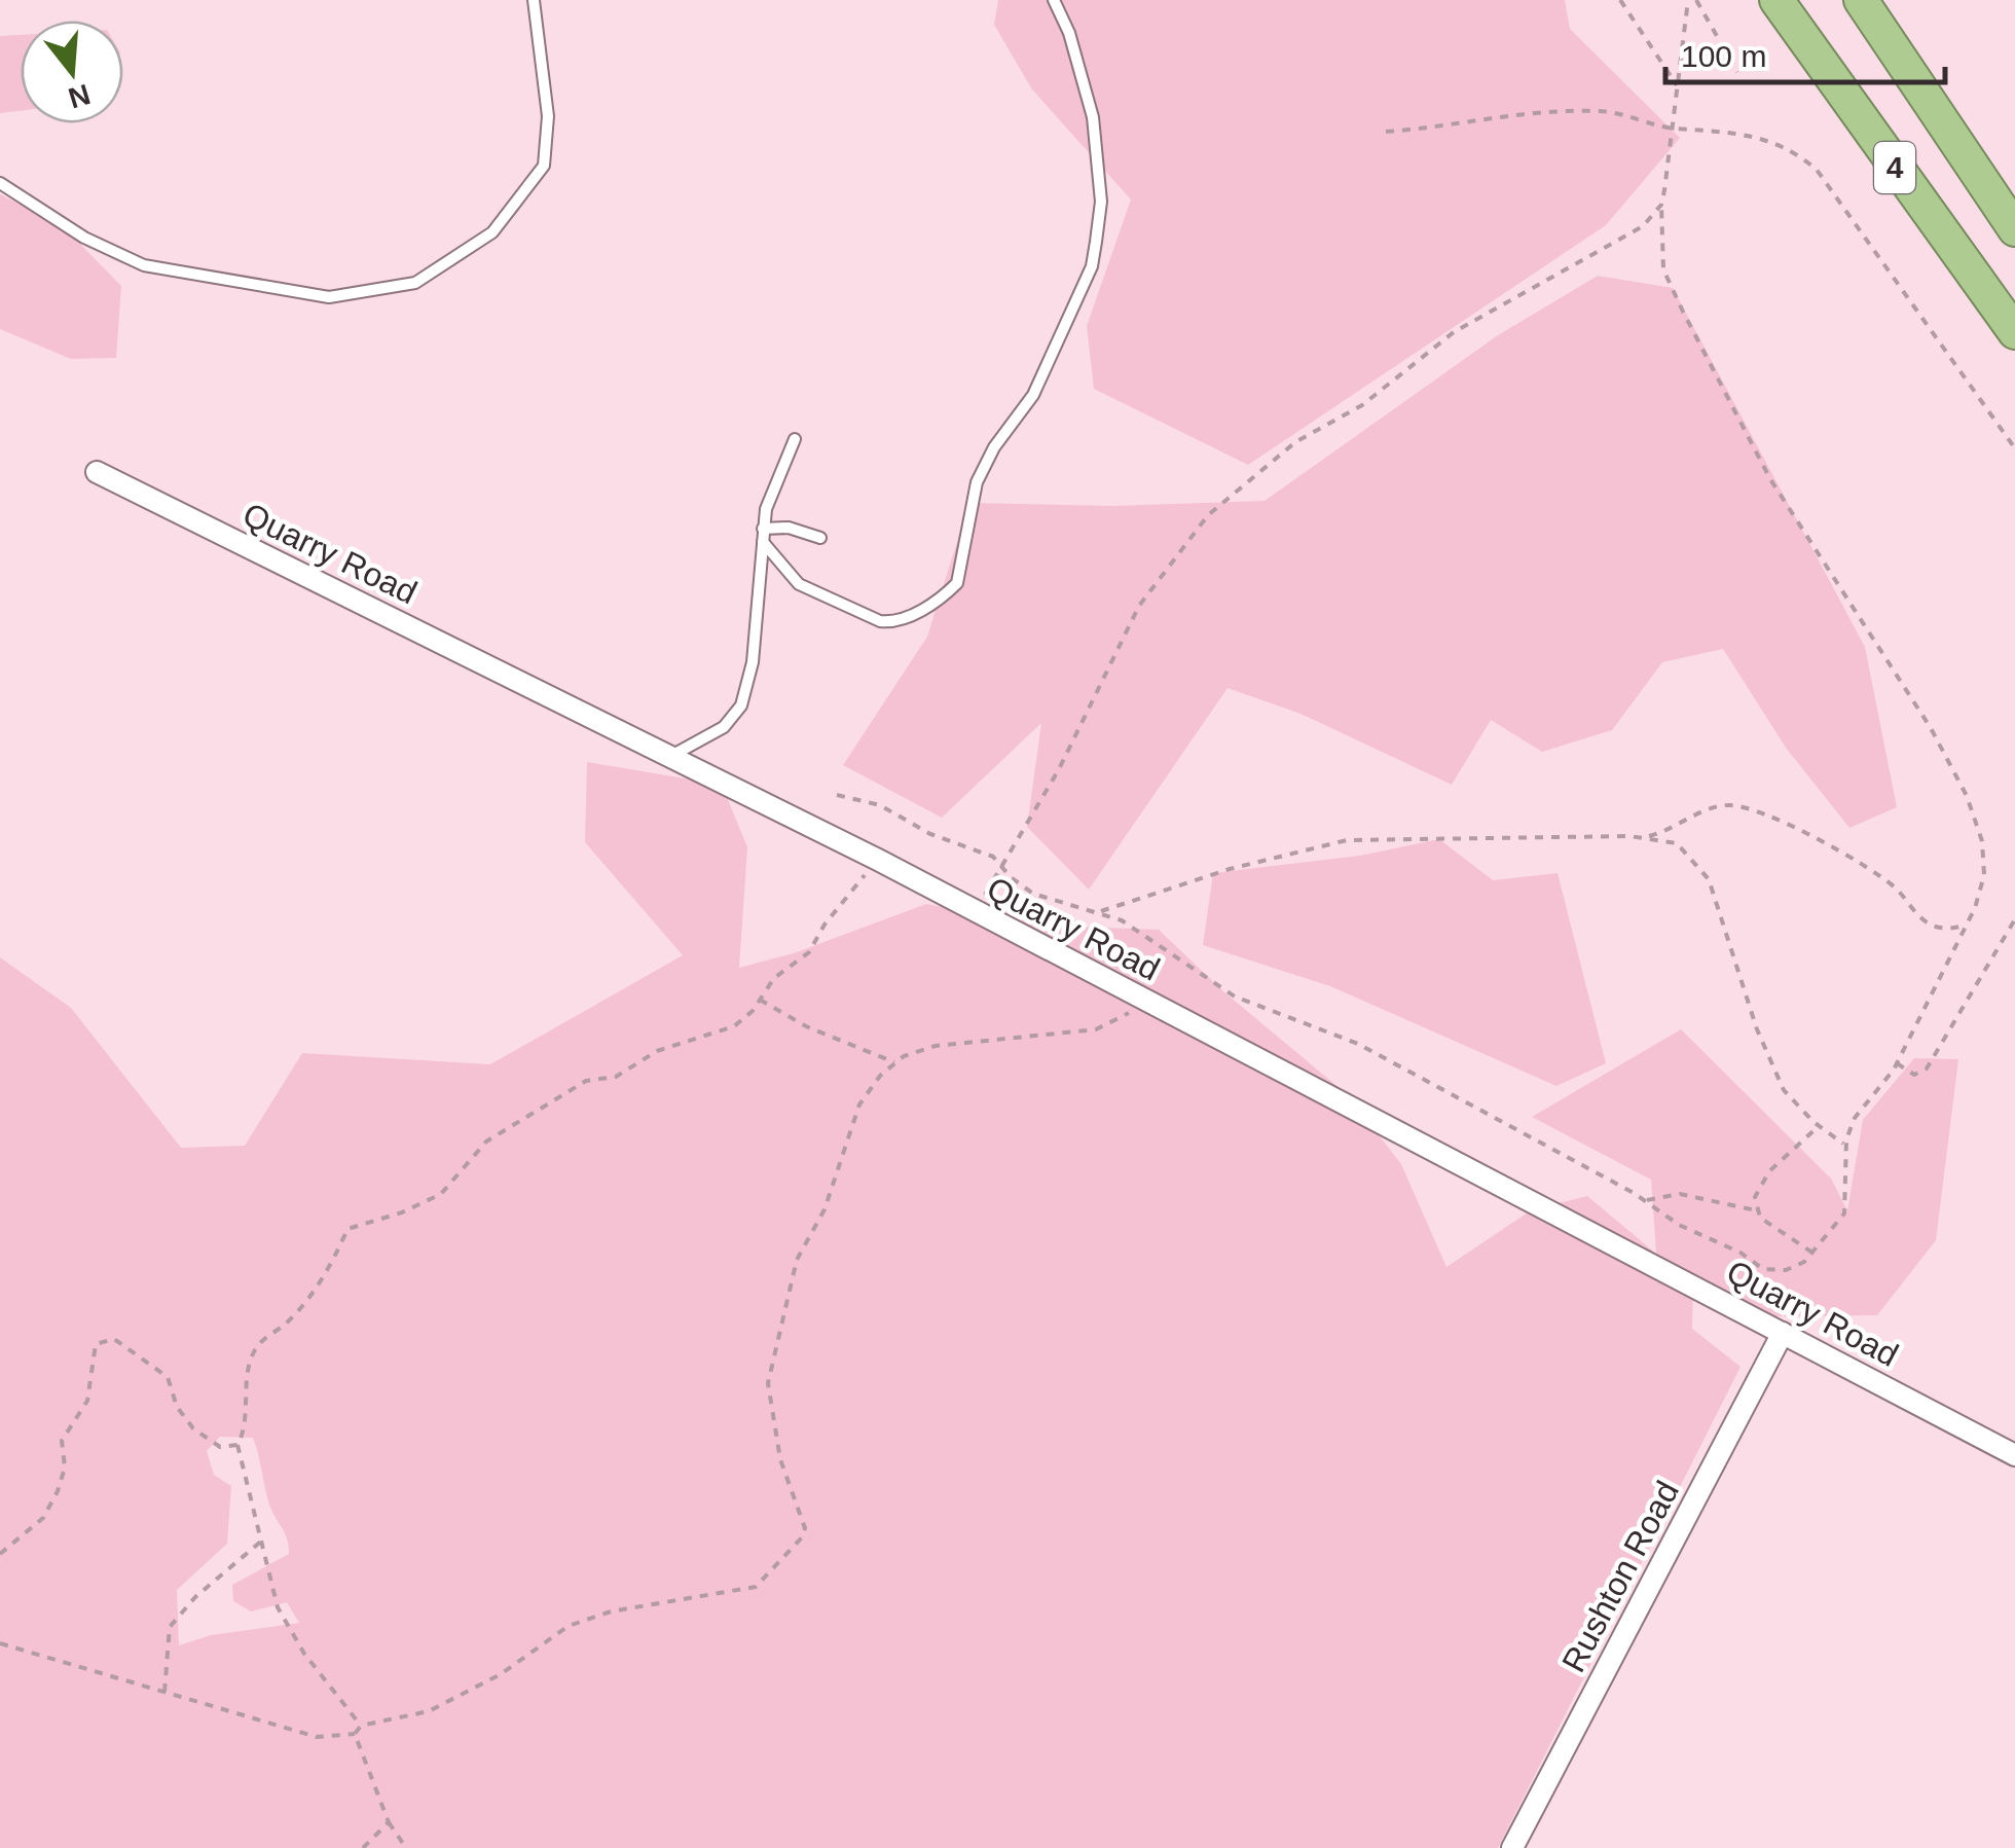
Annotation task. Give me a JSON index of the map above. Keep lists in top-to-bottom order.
{
  "streets": {
    "highway": ["4"],
    "street": ["Quarry Road", "Rushton Road"]
  },
  "crossings": [
    ["Quarry Road", "Rushton Road"]
  ],
  "scale_bar": "100 m",
  "north": "bottom"
}
